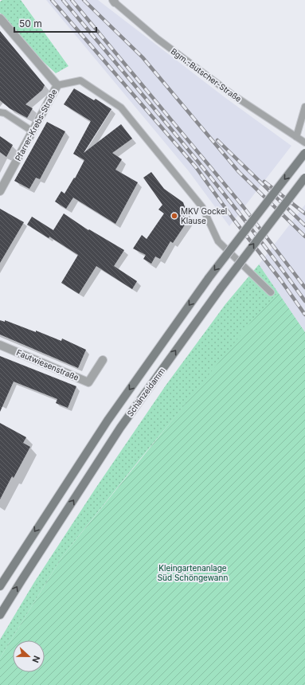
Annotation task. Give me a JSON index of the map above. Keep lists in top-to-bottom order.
{
  "streets": {
    "main road": ["Schänzeldamm"],
    "street": ["Pfarrer-Krebs-Straße", "Fautwiesenstraße"],
    "lane": ["Bgm.-Butscher-Straße"]
  },
  "parks": ["Kleingartenanlage Süd Schöngewann"],
  "places": ["MKV Gockel Klause"],
  "scale_bar": "50 m",
  "north": "right"
}
